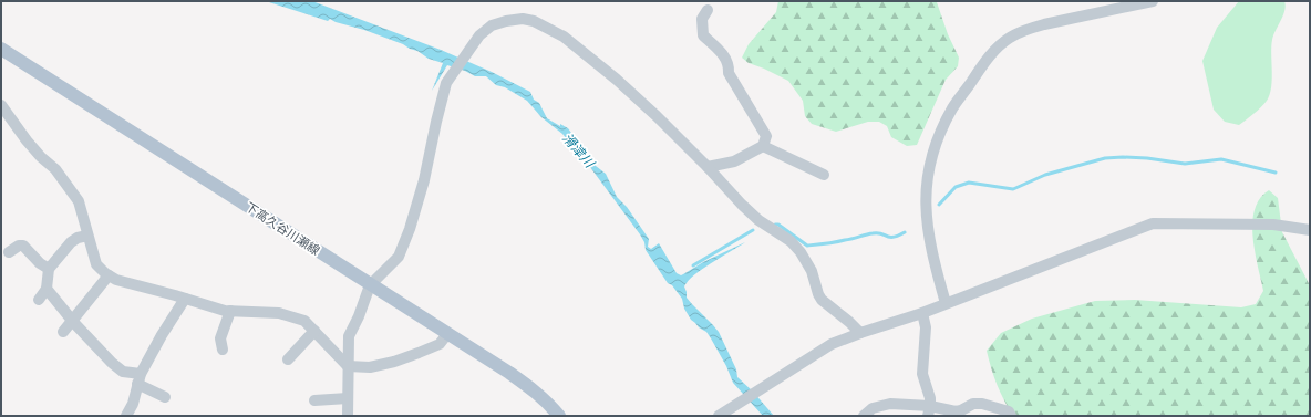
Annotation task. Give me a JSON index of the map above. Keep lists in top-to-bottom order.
{
  "streets": {
    "main road": ["下高久谷川瀬線"]
  },
  "water": ["滑津川"]
}
